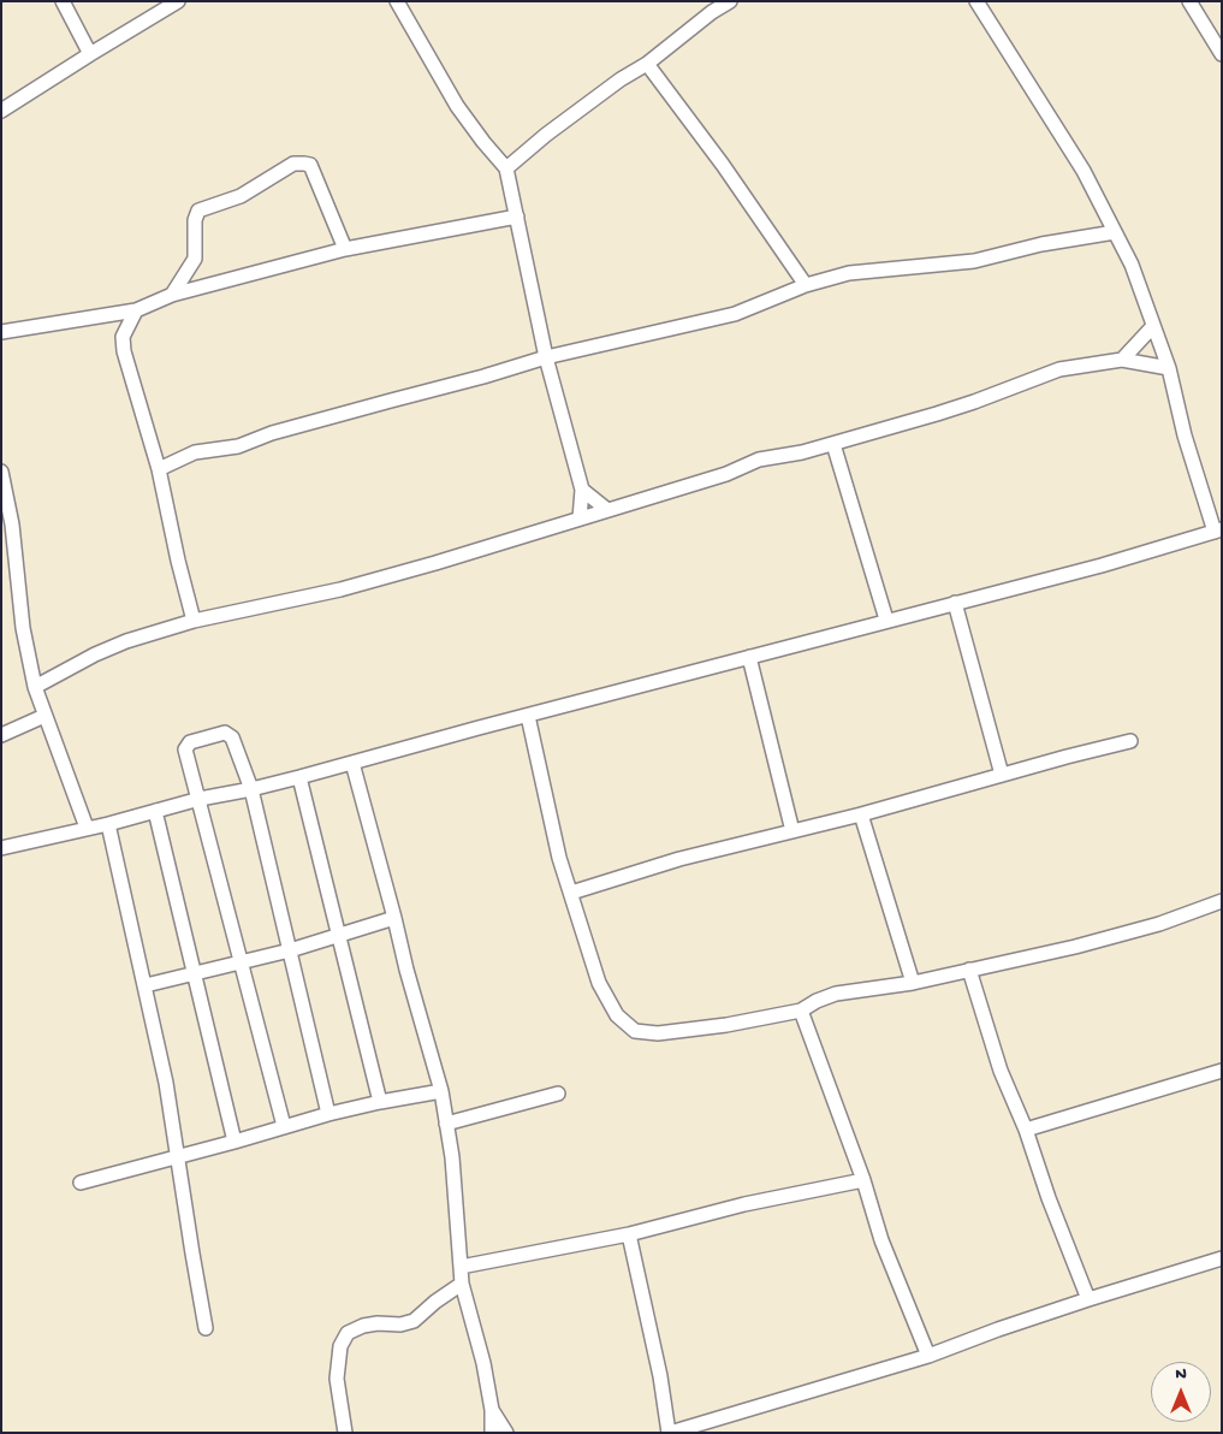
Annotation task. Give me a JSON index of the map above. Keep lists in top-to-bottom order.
{
  "north": "top"
}
